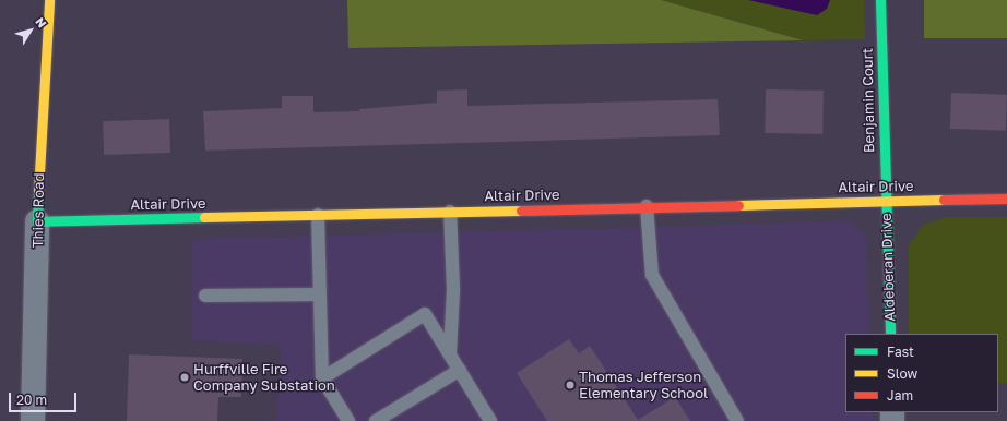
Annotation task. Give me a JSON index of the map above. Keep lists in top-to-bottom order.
{
  "streets": {
    "street": [
      "Benjamin Court",
      "Altair Drive",
      "Thies Road",
      "Aldeberan Drive"
    ]
  },
  "crossings": [
    ["Benjamin Court", "Altair Drive"],
    ["Benjamin Court", "Aldeberan Drive"],
    ["Altair Drive", "Thies Road"],
    ["Altair Drive", "Aldeberan Drive"]
  ],
  "places": ["Hurffville Fire Company Substation", "Thomas Jefferson Elementary School"],
  "legend": ["Fast", "Slow", "Jam"],
  "scale_bar": "20 m",
  "north": "top right"
}
